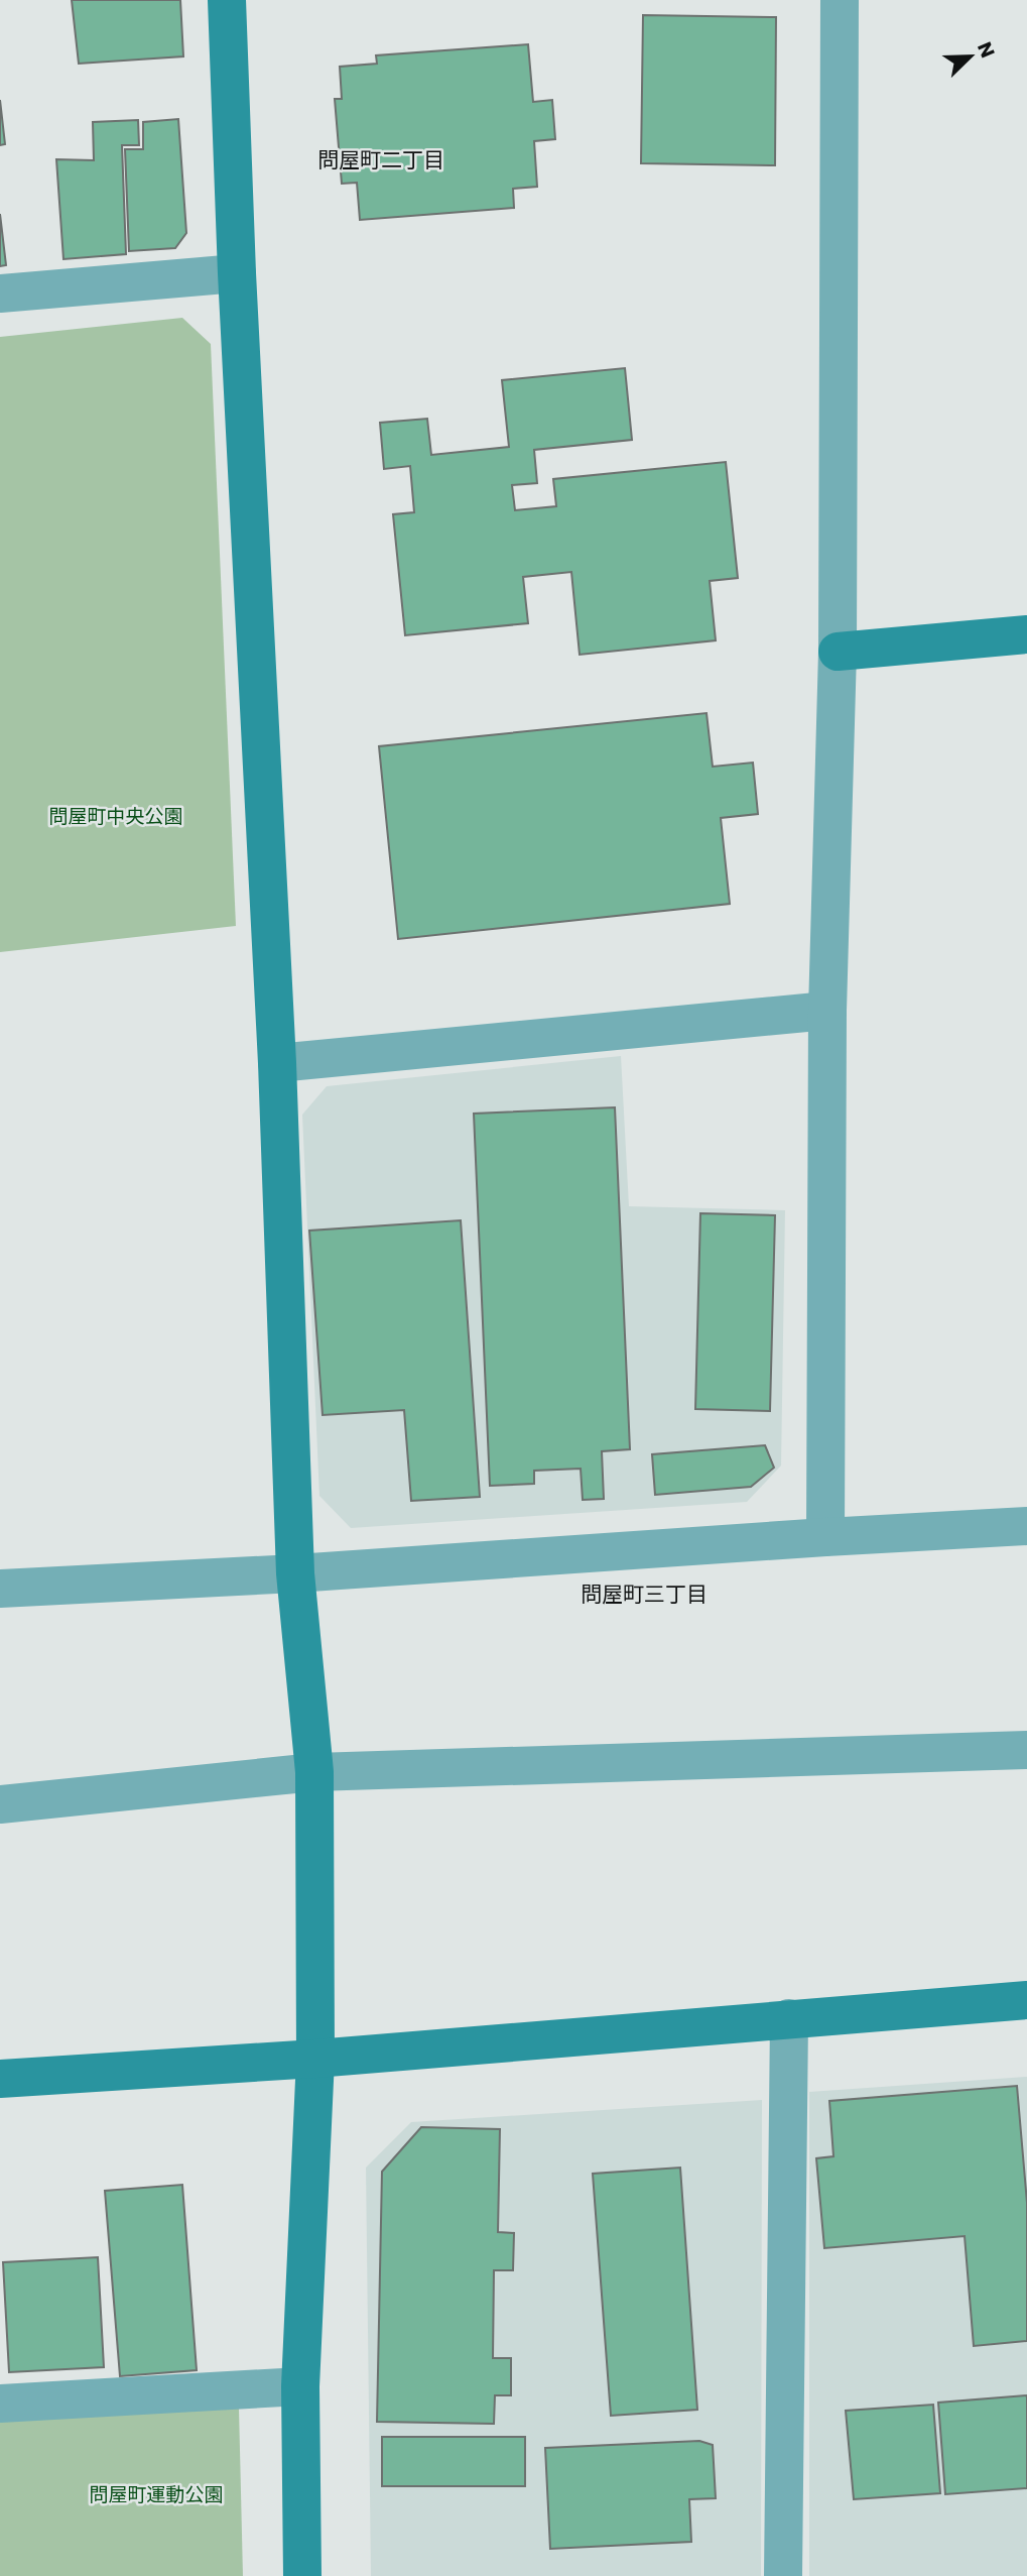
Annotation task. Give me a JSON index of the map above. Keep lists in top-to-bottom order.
{
  "districts": ["問屋町二丁目", "問屋町三丁目"],
  "parks": ["問屋町中央公園", "問屋町運動公園"],
  "north": "top right"
}
